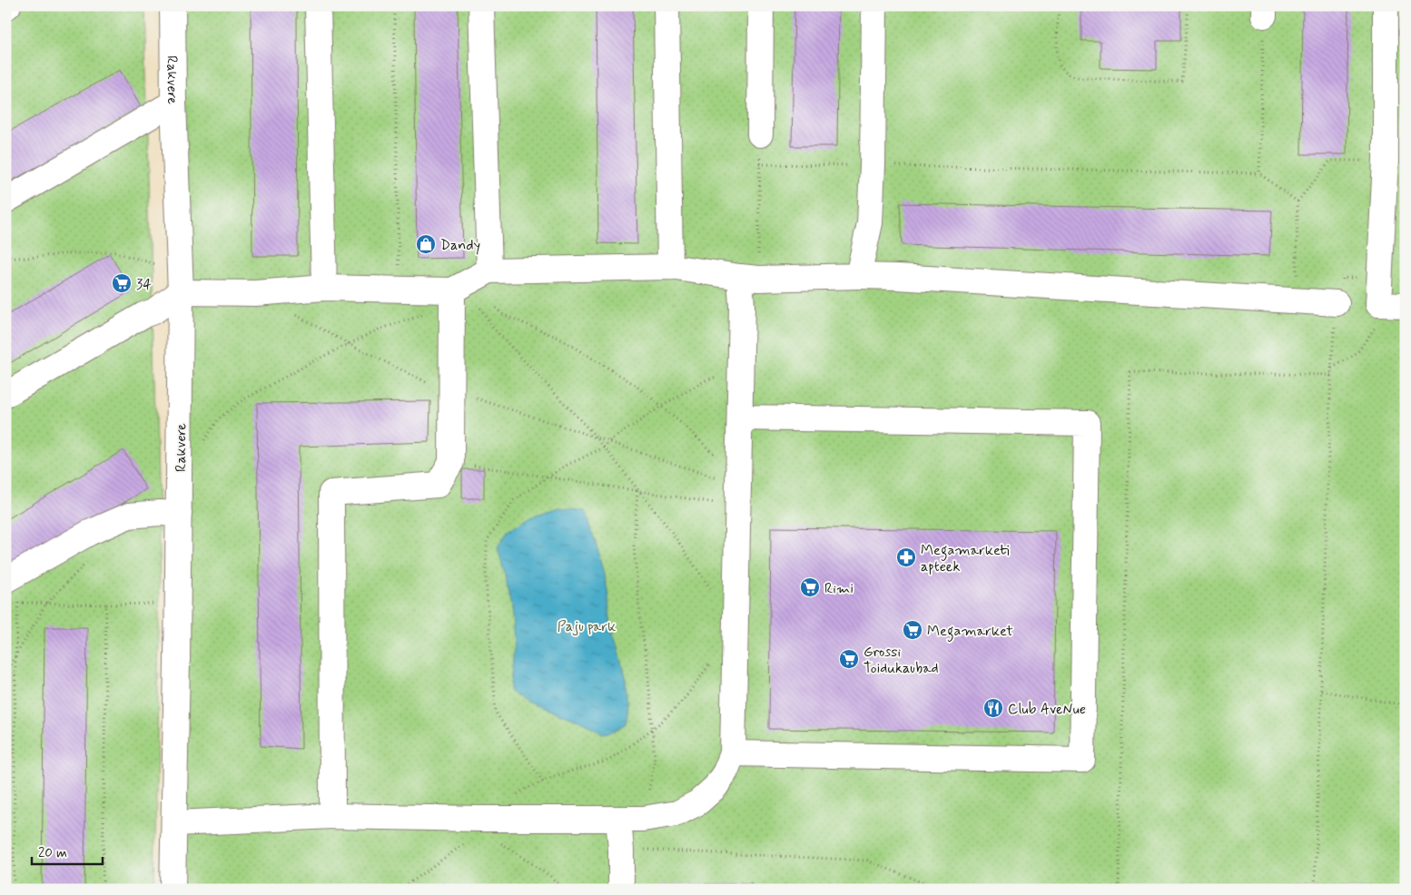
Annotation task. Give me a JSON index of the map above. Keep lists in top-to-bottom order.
{
  "streets": {
    "street": ["Rakvere"]
  },
  "parks": ["Paju park"],
  "places": {
    "shop": ["Dandy"],
    "supermarket": [
      "34",
      "Rimi",
      "Megamarket",
      "Grossi Toidukaubad"
    ],
    "pharmacy": ["Megamarketi apteek"],
    "restaurant": ["Club AveNue"]
  },
  "scale_bar": "20 m"
}
